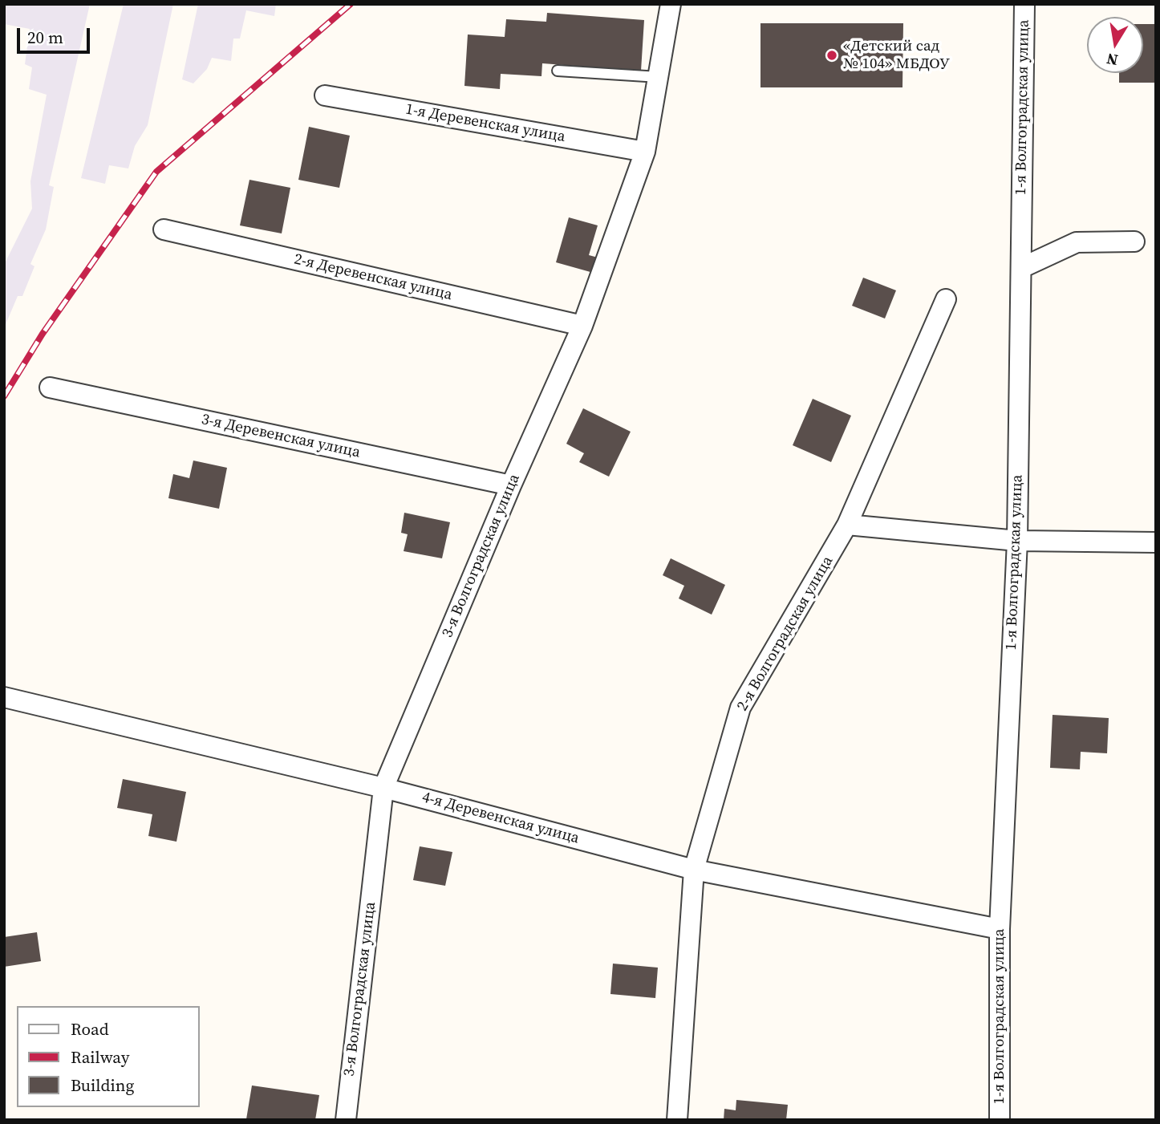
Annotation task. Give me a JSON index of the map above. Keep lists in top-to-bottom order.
{
  "streets": {
    "street": [
      "1-я Волгоградская улица",
      "1-я Деревенская улица",
      "2-я Деревенская улица",
      "3-я Деревенская улица",
      "3-я Волгоградская улица",
      "2-я Волгоградская улица",
      "4-я Деревенская улица"
    ]
  },
  "crossings": [
    ["1-я Волгоградская улица", "4-я Деревенская улица"],
    ["1-я Деревенская улица", "3-я Волгоградская улица"],
    ["2-я Деревенская улица", "3-я Волгоградская улица"],
    ["3-я Деревенская улица", "3-я Волгоградская улица"],
    ["3-я Волгоградская улица", "4-я Деревенская улица"],
    ["2-я Волгоградская улица", "4-я Деревенская улица"]
  ],
  "places": ["«Детский сад № 104» МБДОУ"],
  "legend": ["Road", "Railway", "Building"],
  "scale_bar": "20 m",
  "north": "bottom"
}
